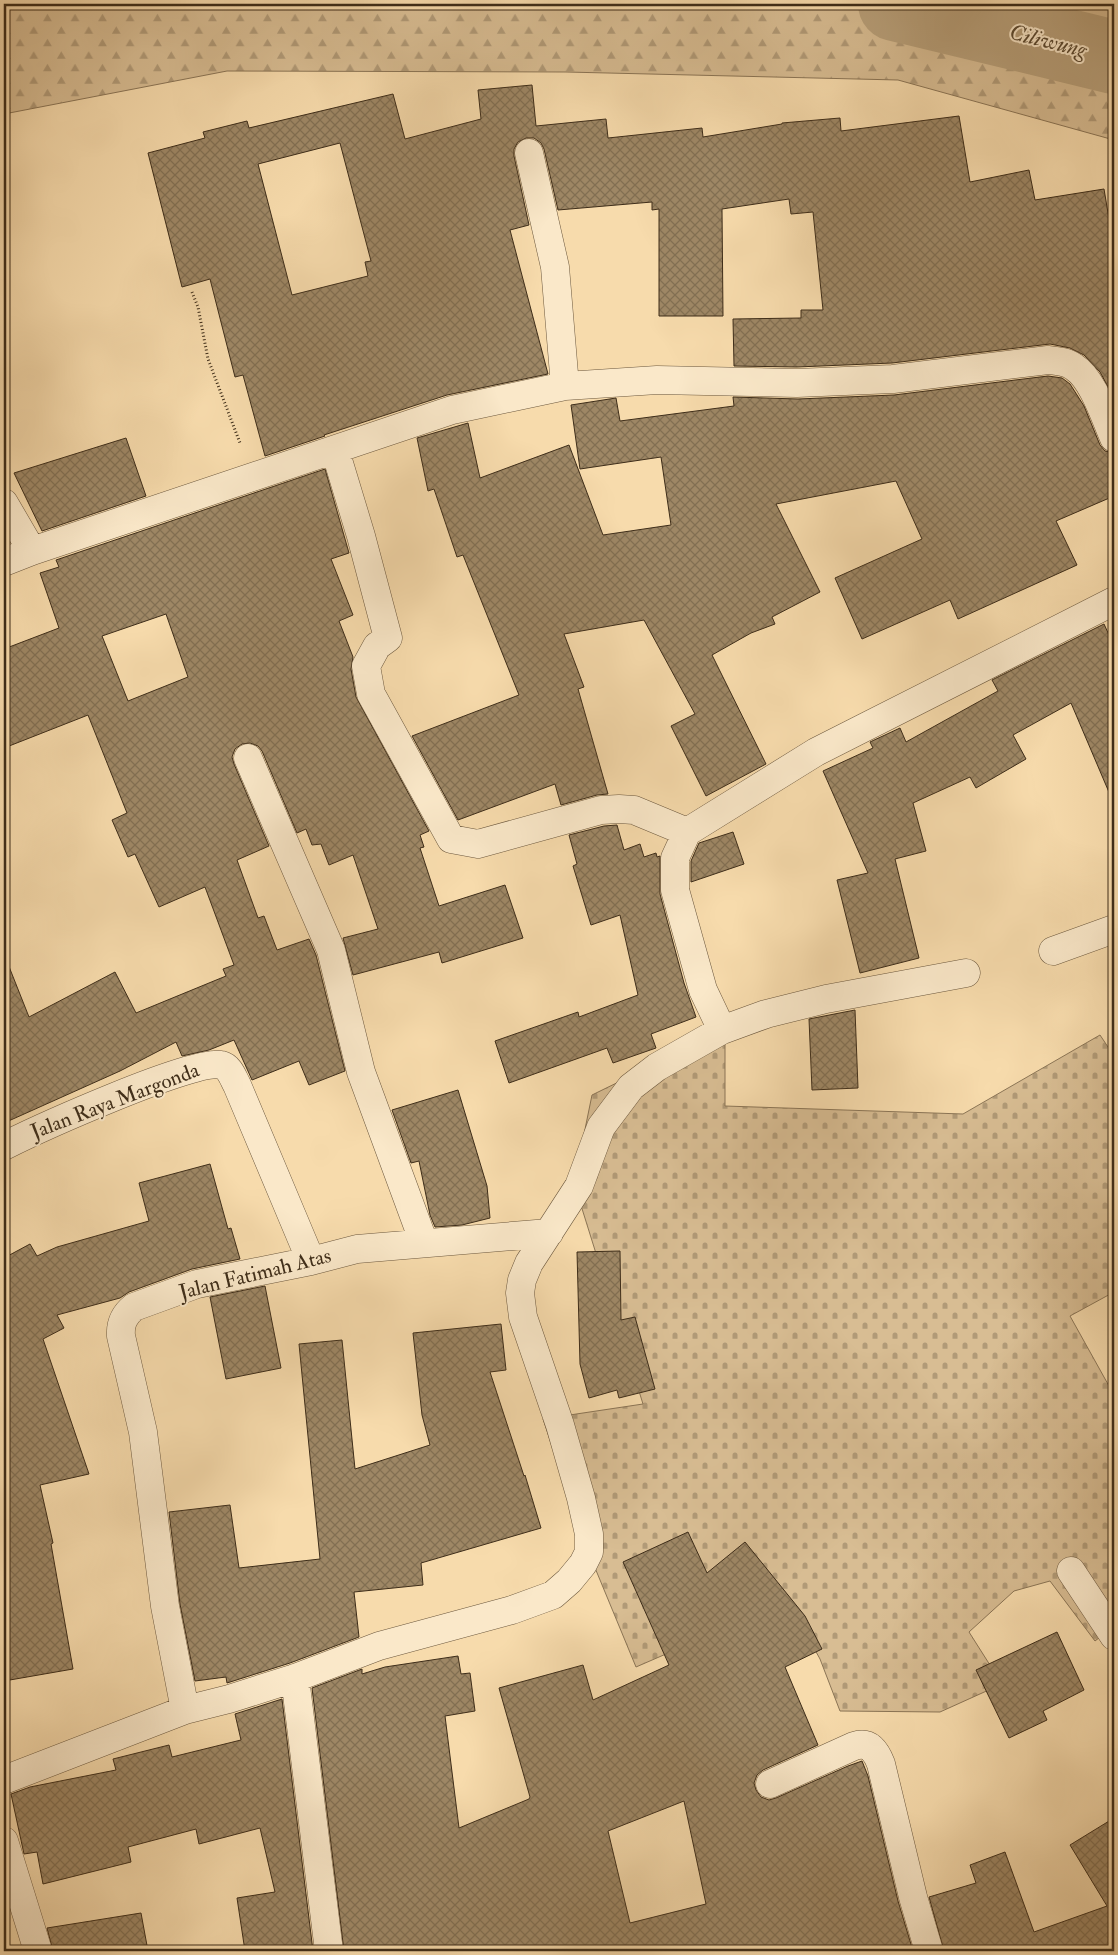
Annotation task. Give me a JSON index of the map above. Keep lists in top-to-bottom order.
{
  "streets": {
    "street": ["Jalan Raya Margonda", "Jalan Fatimah Atas"]
  },
  "crossings": [
    ["Jalan Raya Margonda", "Jalan Fatimah Atas"]
  ],
  "water": ["Ciliwung"]
}
